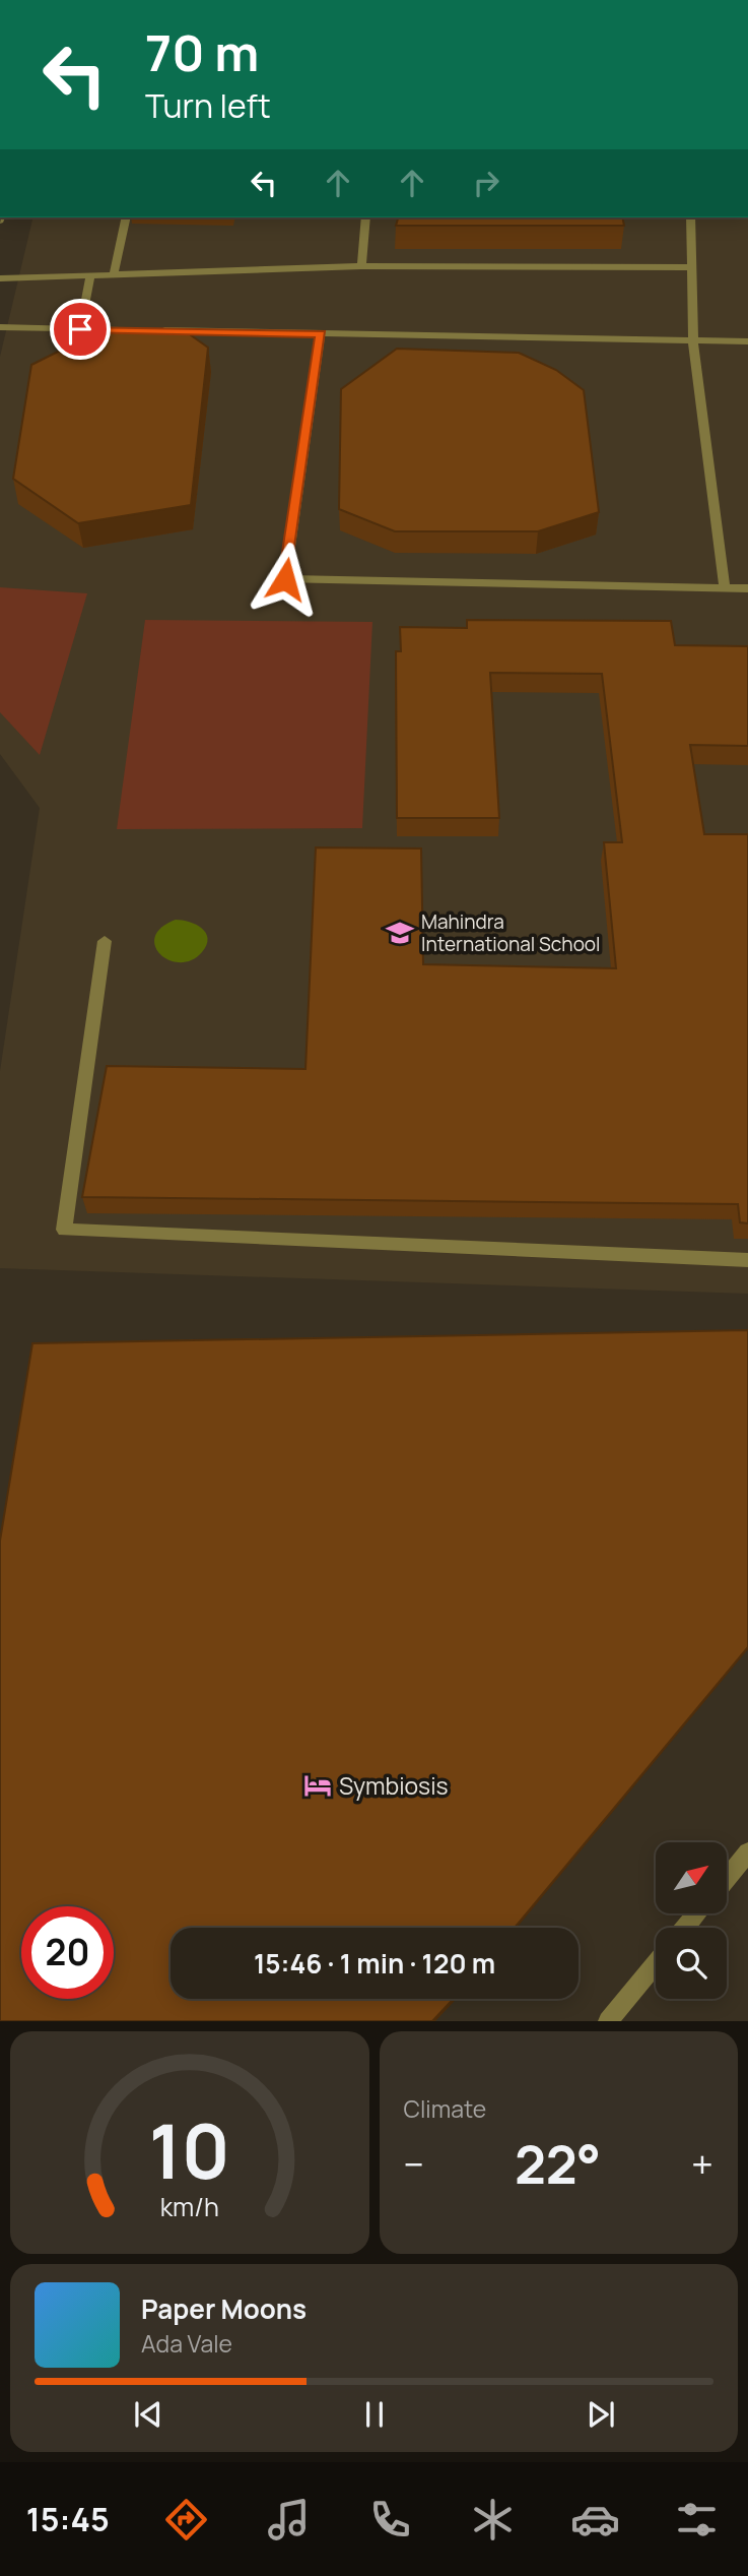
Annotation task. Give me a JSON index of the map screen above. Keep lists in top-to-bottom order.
{
  "places": {
    "school or university": ["Mahindra International School"],
    "hotel": ["Symbiosis"]
  },
  "north": "top right",
  "page": {
    "turn": ["70 m", "Turn left"],
    "limit": "20",
    "trip": "15:46 · 1 min · 120 m",
    "tile": "Climate",
    "heat": ["−", "22°", "+"],
    "song": ["Paper Moons", "Ada Vale"],
    "tabs": "15:45",
    "gauge": ["10", "km/h"]
  }
}
